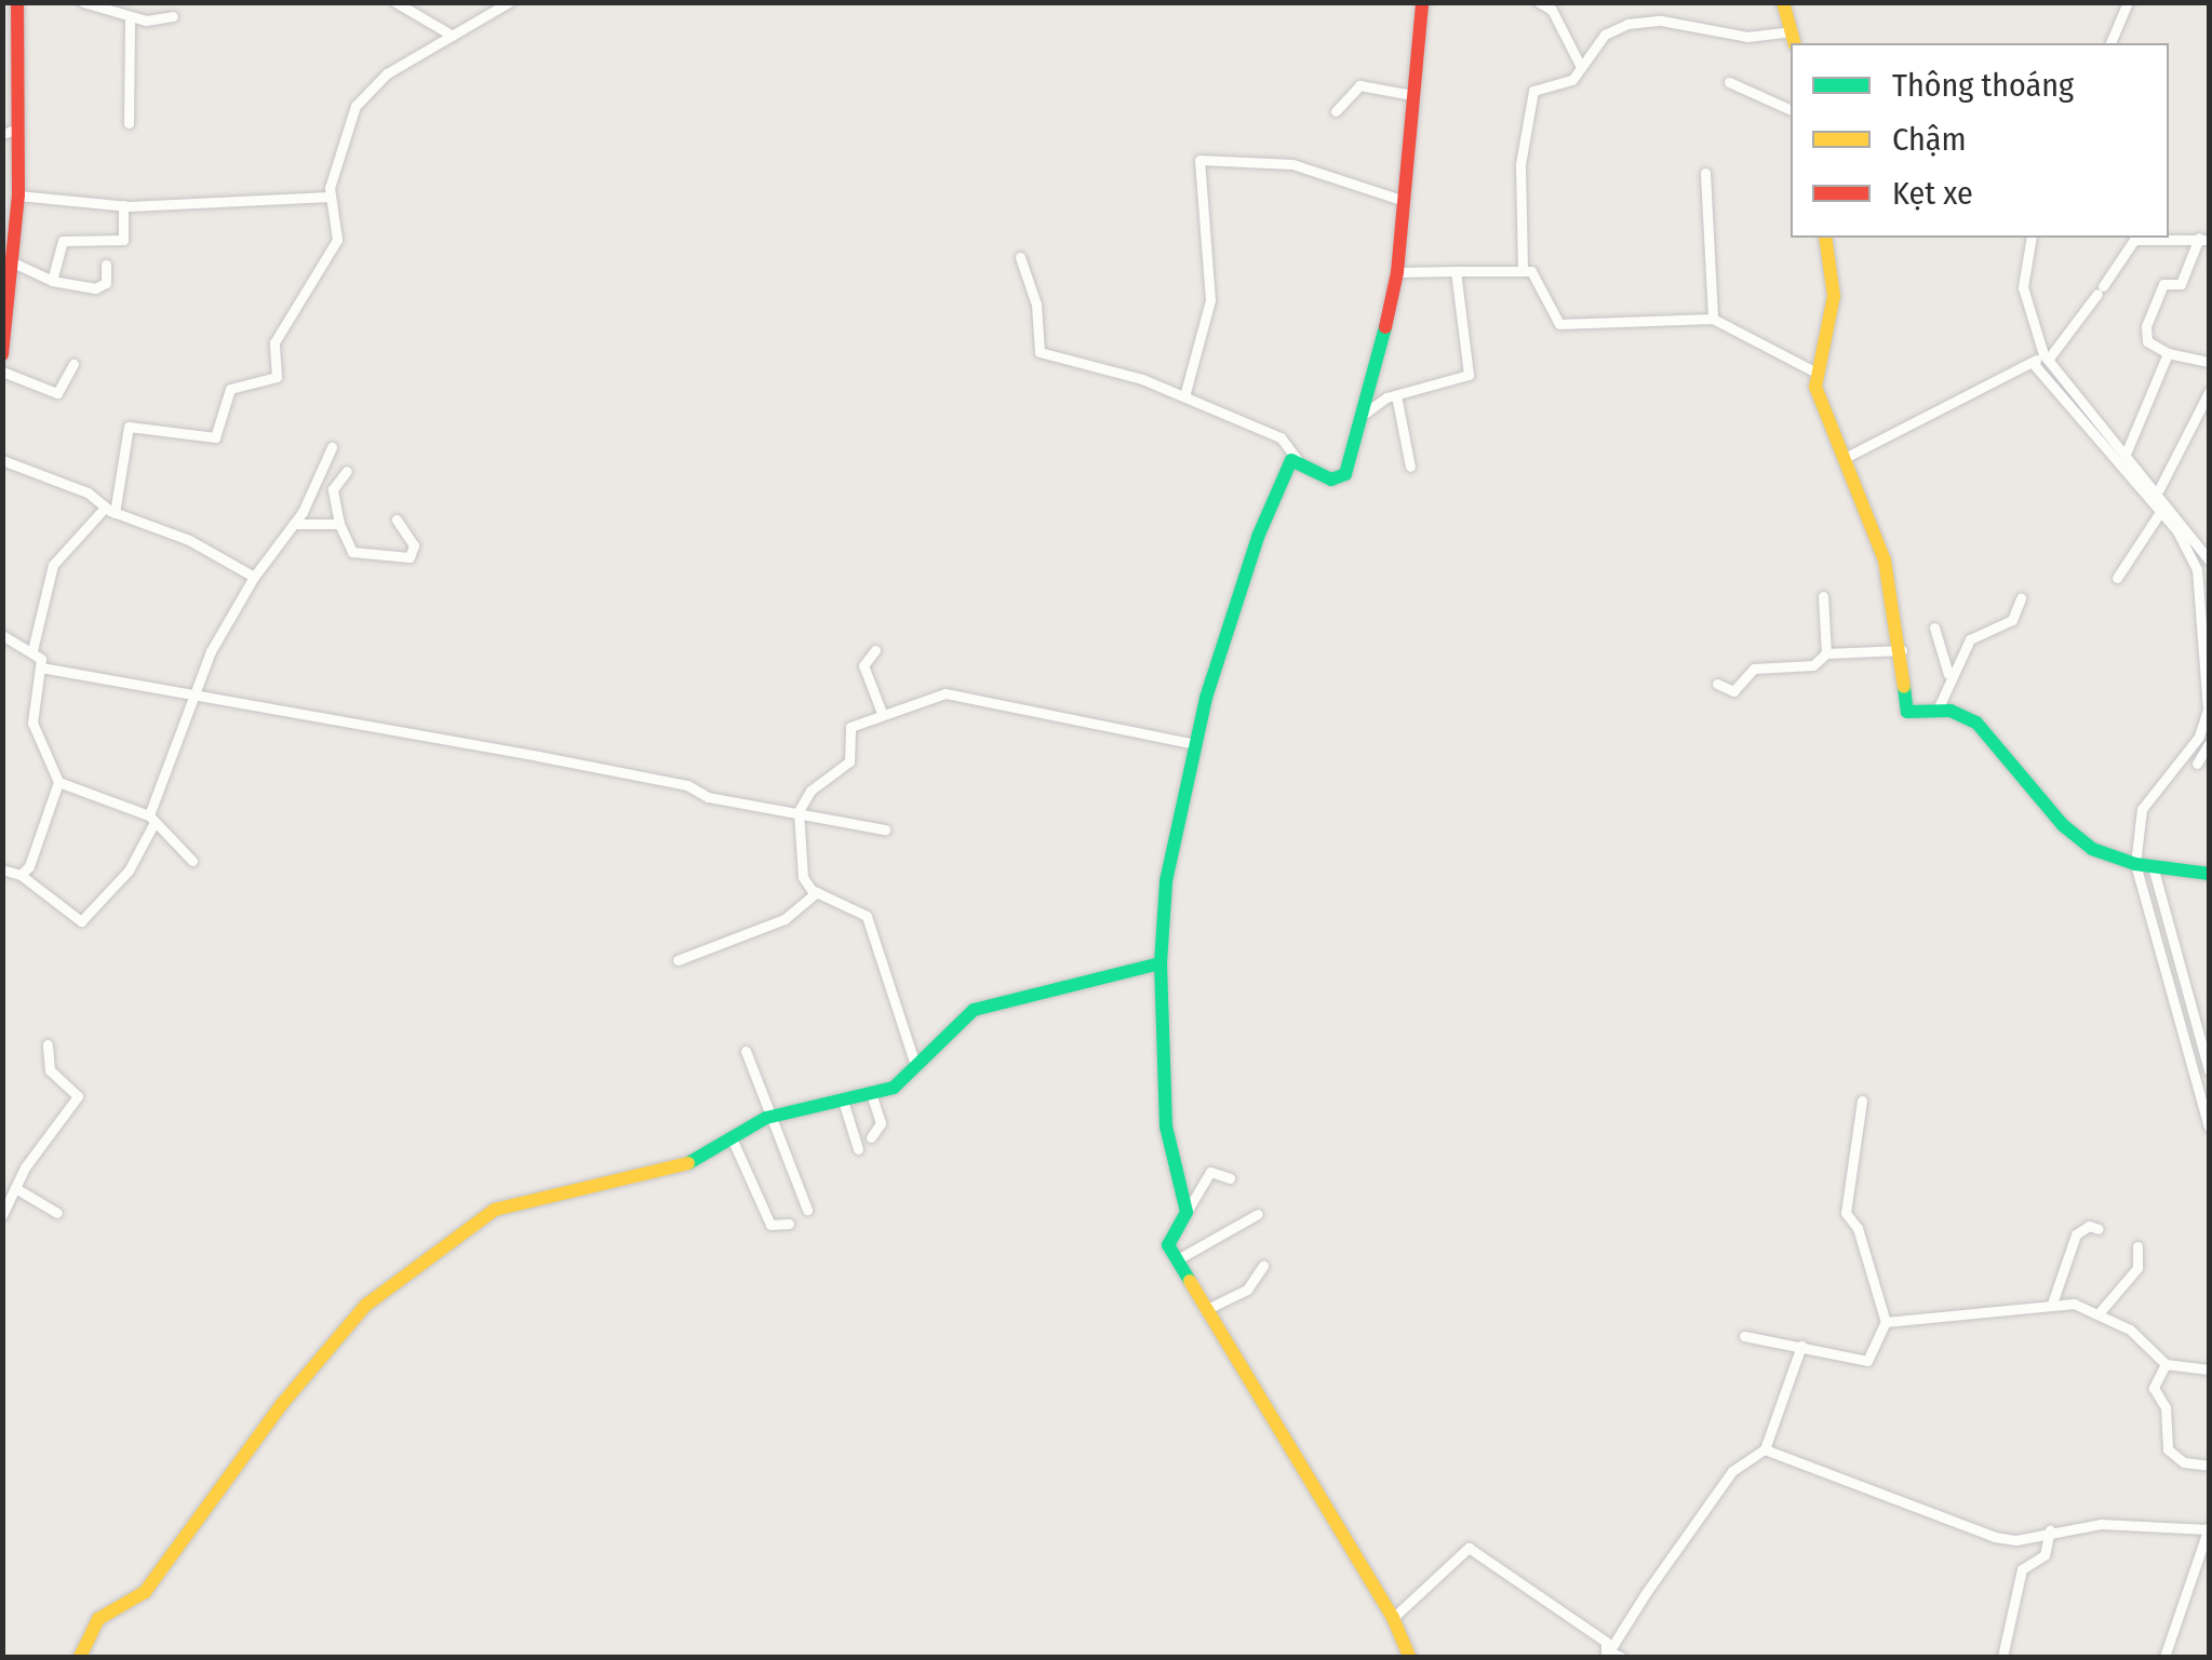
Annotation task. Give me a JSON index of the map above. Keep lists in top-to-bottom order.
{
  "legend": ["Thông thoáng", "Chậm", "Kẹt xe"]
}
